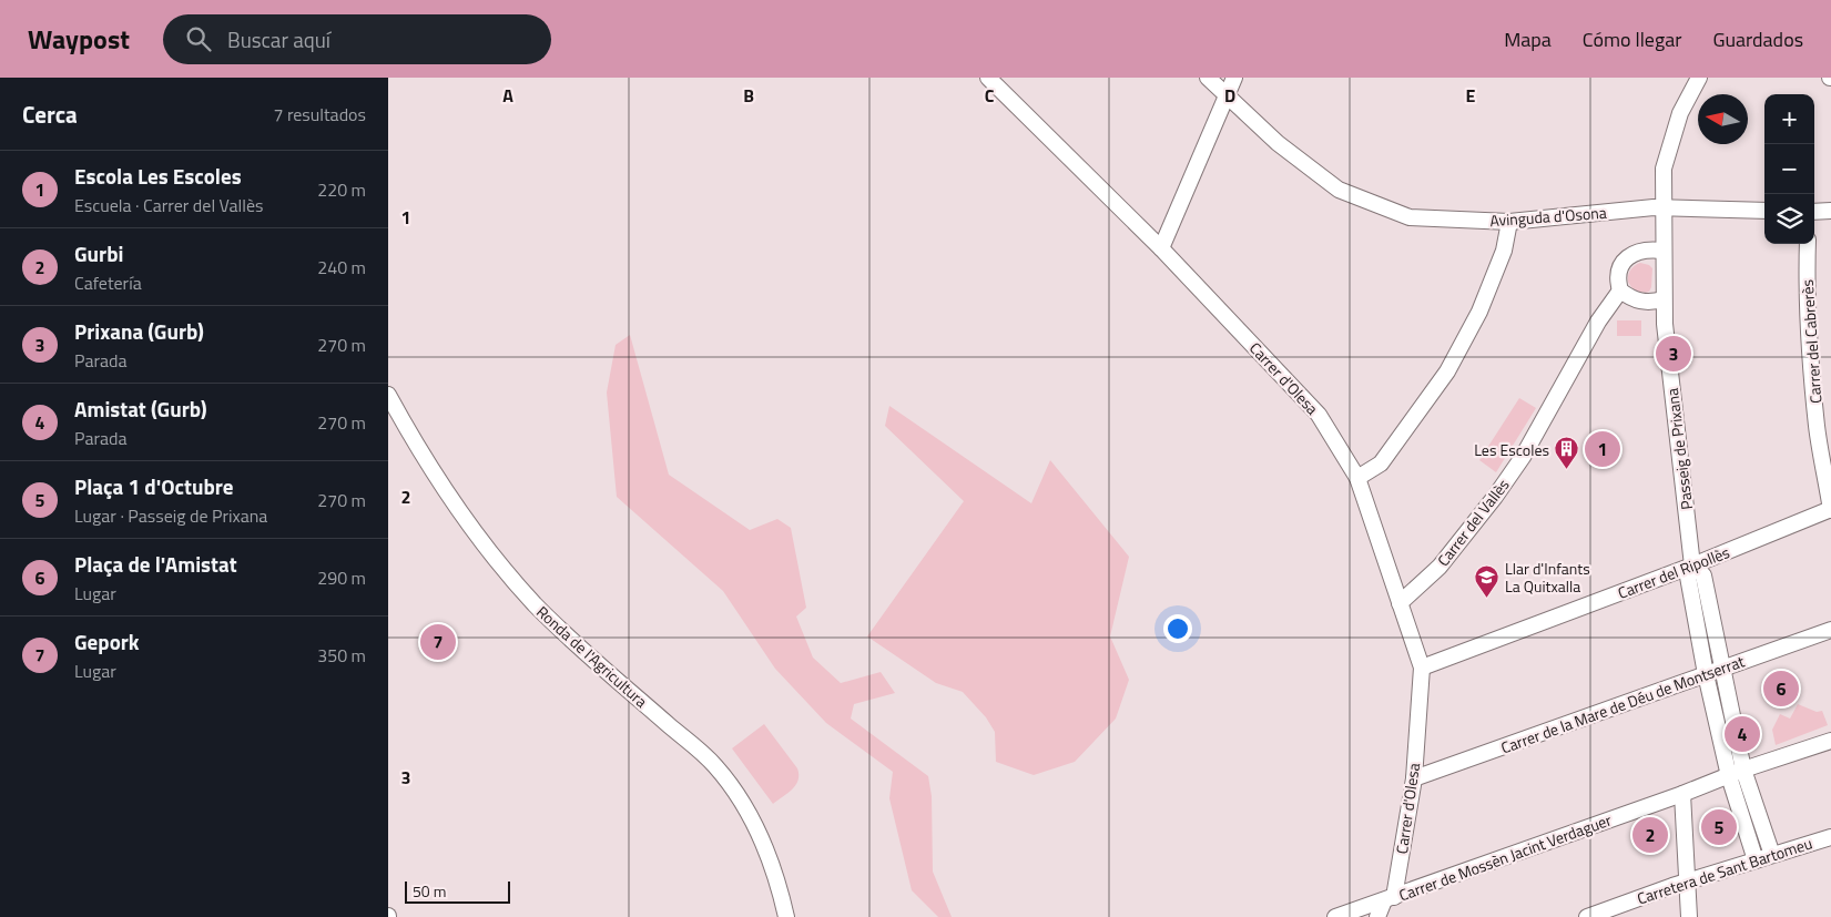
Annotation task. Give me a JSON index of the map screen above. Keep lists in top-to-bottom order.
{
  "streets": {
    "street": [
      "Avinguda d'Osona",
      "Carrer del Cabrerès",
      "Carrer d'Olesa",
      "Passeig de Prixana",
      "Carrer del Vallès",
      "Carrer del Ripollès",
      "Ronda de l'Agricultura",
      "Carrer de la Mare de Déu de Montserrat",
      "Carrer de Mossèn Jacint Verdaguer",
      "Carretera de Sant Bartomeu"
    ]
  },
  "crossings": [
    ["Carrer del Cabrerès", "Carrer del Ripollès"],
    ["Carrer d'Olesa", "Carrer del Vallès"],
    ["Carrer d'Olesa", "Carrer del Ripollès"],
    ["Carrer d'Olesa", "Carrer de la Mare de Déu de Montserrat"],
    ["Carrer d'Olesa", "Carrer de Mossèn Jacint Verdaguer"],
    ["Passeig de Prixana", "Carrer del Vallès"],
    ["Passeig de Prixana", "Carrer del Ripollès"],
    ["Passeig de Prixana", "Carrer de la Mare de Déu de Montserrat"],
    ["Passeig de Prixana", "Carrer de Mossèn Jacint Verdaguer"],
    ["Passeig de Prixana", "Carretera de Sant Bartomeu"]
  ],
  "places": {
    "building": ["Les Escoles"],
    "school or university": ["Llar d'Infants La Quitxalla"]
  },
  "scale_bar": "50 m",
  "north": "left",
  "page": {
    "header": "Waypost",
    "search": "Buscar aquí",
    "nav": ["Mapa", "Cómo llegar", "Guardados"],
    "heading": ["Cerca", "7 resultados"],
    "map_buttons": ["+", "−"],
    "list": [
      {
        "mark": "1",
        "name": "Escola Les Escoles",
        "note": "Escuela · Carrer del Vallès",
        "value": "220 m"
      },
      {
        "mark": "2",
        "name": "Gurbi",
        "note": "Cafetería",
        "value": "240 m"
      },
      {
        "mark": "3",
        "name": "Prixana (Gurb)",
        "note": "Parada",
        "value": "270 m"
      },
      {
        "mark": "4",
        "name": "Amistat (Gurb)",
        "note": "Parada",
        "value": "270 m"
      },
      {
        "mark": "5",
        "name": "Plaça 1 d'Octubre",
        "note": "Lugar · Passeig de Prixana",
        "value": "270 m"
      },
      {
        "mark": "6",
        "name": "Plaça de l'Amistat",
        "note": "Lugar",
        "value": "290 m"
      },
      {
        "mark": "7",
        "name": "Gepork",
        "note": "Lugar",
        "value": "350 m"
      }
    ],
    "pins": [
      "3",
      "1",
      "7",
      "6",
      "4",
      "5",
      "2"
    ],
    "scale": "50 m"
  },
  "grid": {
    "columns": [
      "A",
      "B",
      "C",
      "D",
      "E"
    ],
    "rows": ["1", "2", "3"]
  }
}
